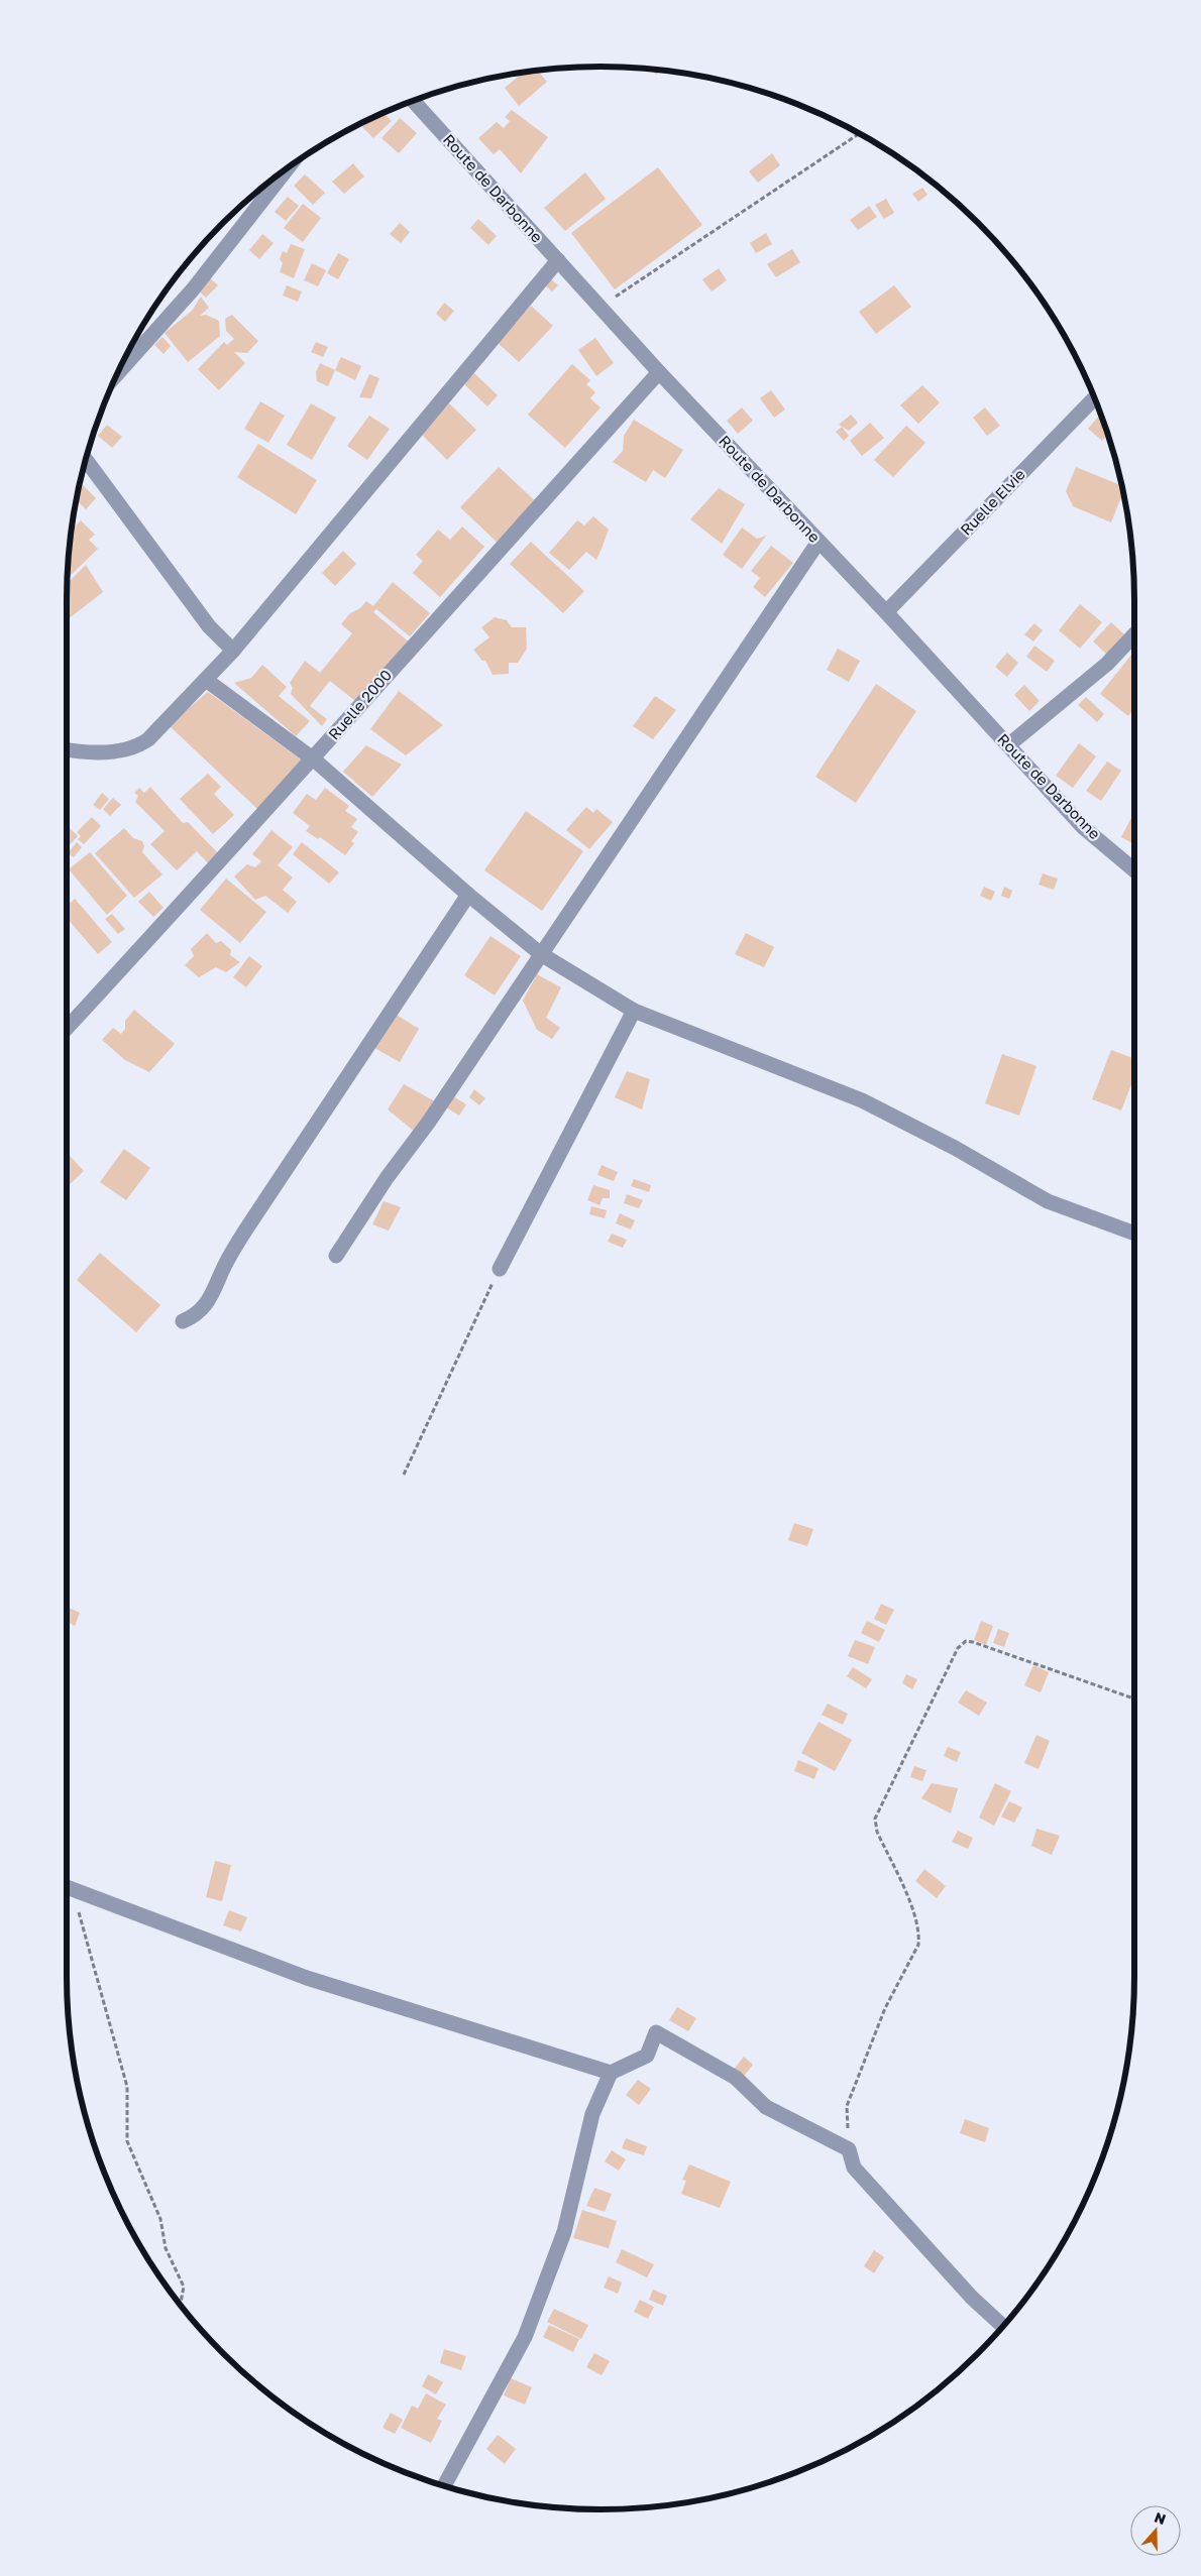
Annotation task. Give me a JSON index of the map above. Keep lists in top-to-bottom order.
{
  "streets": {
    "street": ["Route de Darbonne", "Ruelle Elvie", "Ruelle 2000"]
  },
  "crossings": [
    ["Route de Darbonne", "Ruelle Elvie"],
    ["Route de Darbonne", "Ruelle 2000"]
  ],
  "north": "top"
}
